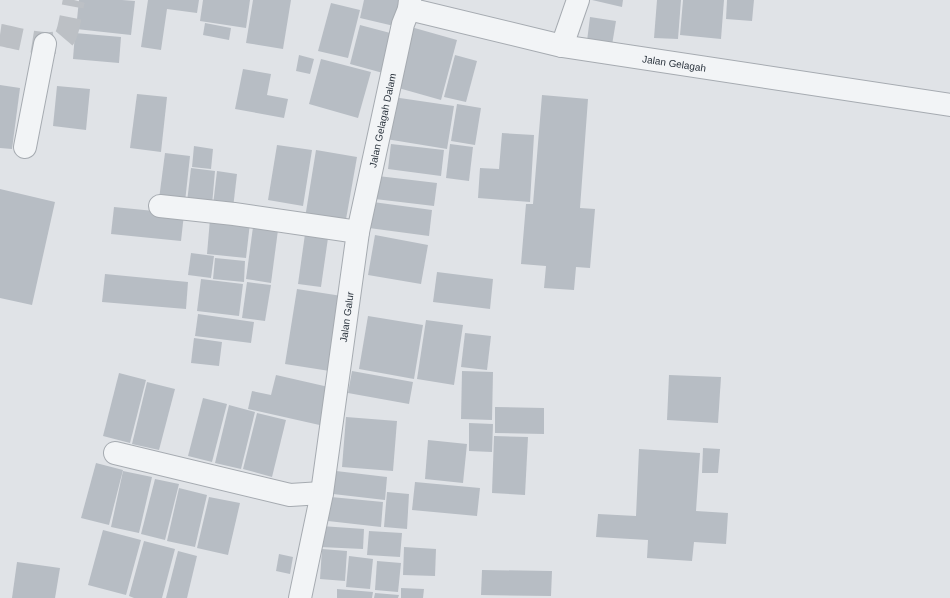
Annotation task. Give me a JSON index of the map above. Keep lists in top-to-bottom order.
{
  "streets": {
    "street": ["Jalan Gelagah", "Jalan Gelagah Dalam", "Jalan Galur"]
  },
  "crossings": [
    ["Jalan Gelagah", "Jalan Gelagah Dalam"],
    ["Jalan Gelagah Dalam", "Jalan Galur"]
  ]
}
